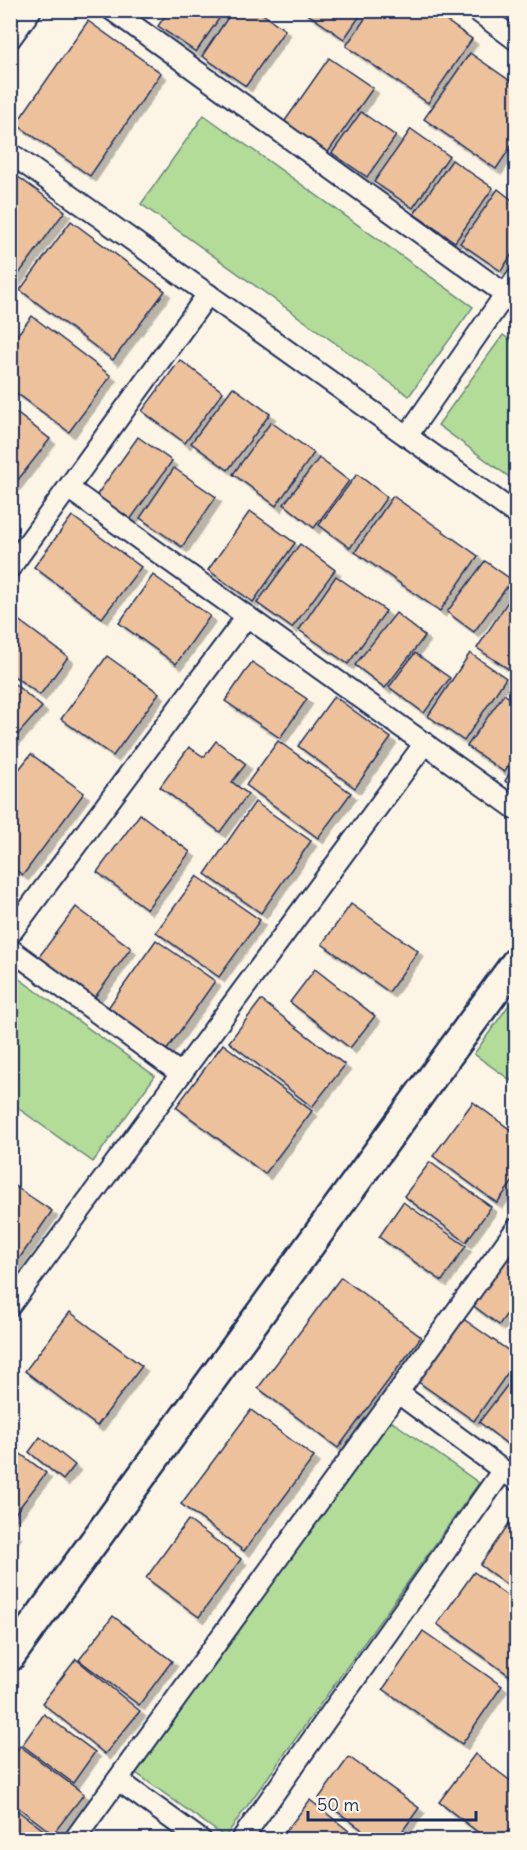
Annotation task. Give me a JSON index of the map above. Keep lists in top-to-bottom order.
{
  "scale_bar": "50 m"
}
